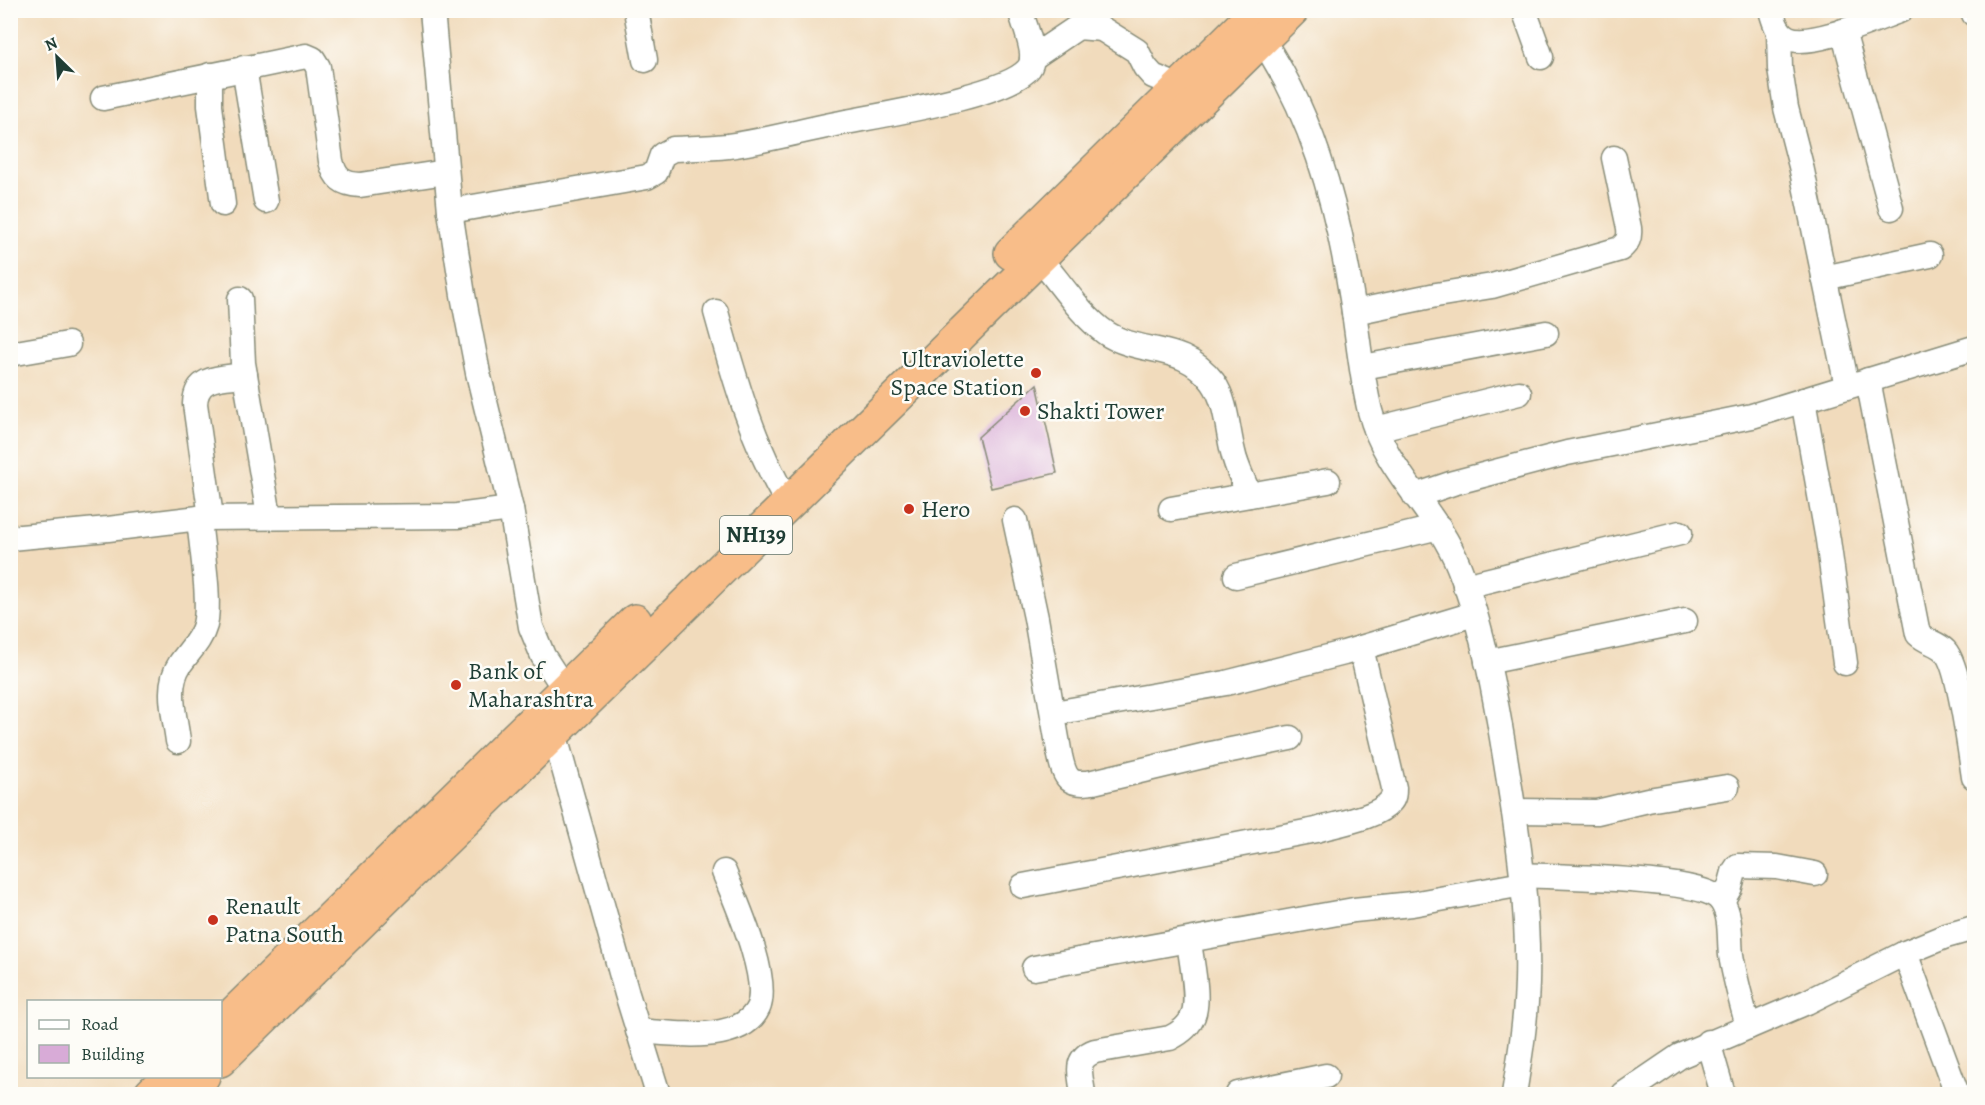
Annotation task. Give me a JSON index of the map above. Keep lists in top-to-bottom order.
{
  "streets": {
    "highway": ["NH139"]
  },
  "places": [
    "Ultraviolette Space Station",
    "Shakti Tower",
    "Hero",
    "Bank of Maharashtra",
    "Renault Patna South"
  ],
  "legend": ["Road", "Building"],
  "north": "top left"
}
